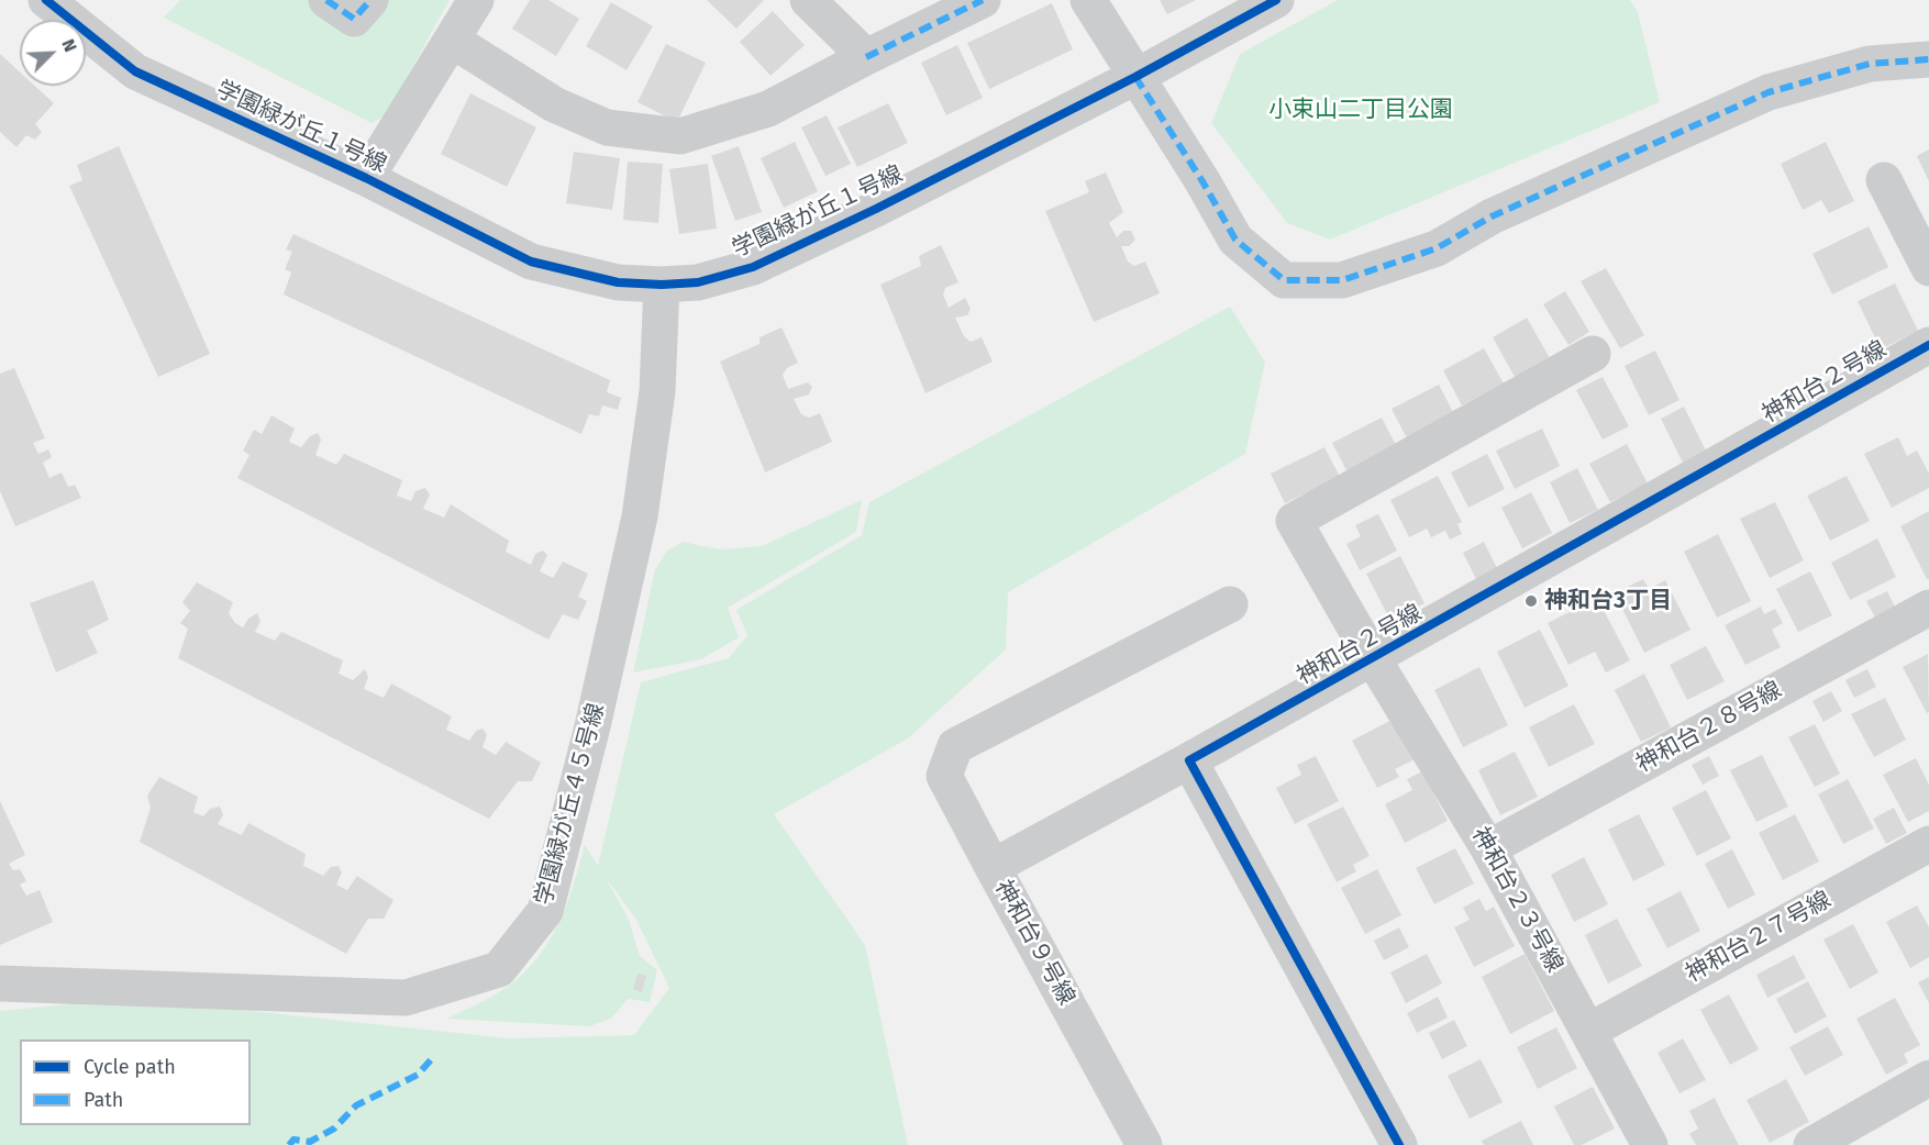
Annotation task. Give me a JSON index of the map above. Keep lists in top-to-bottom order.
{
  "streets": {
    "street": [
      "学園緑が丘１号線",
      "神和台２号線",
      "神和台２８号線",
      "学園緑が丘４５号線",
      "神和台２３号線",
      "神和台２７号線",
      "神和台９号線"
    ]
  },
  "crossings": [
    ["学園緑が丘１号線", "学園緑が丘４５号線"],
    ["神和台２号線", "神和台２３号線"],
    ["神和台２号線", "神和台９号線"],
    ["神和台２８号線", "神和台２３号線"],
    ["神和台２３号線", "神和台２７号線"]
  ],
  "parks": ["小束山二丁目公園"],
  "places": ["神和台3丁目"],
  "legend": ["Cycle path", "Path"],
  "north": "top right"
}
